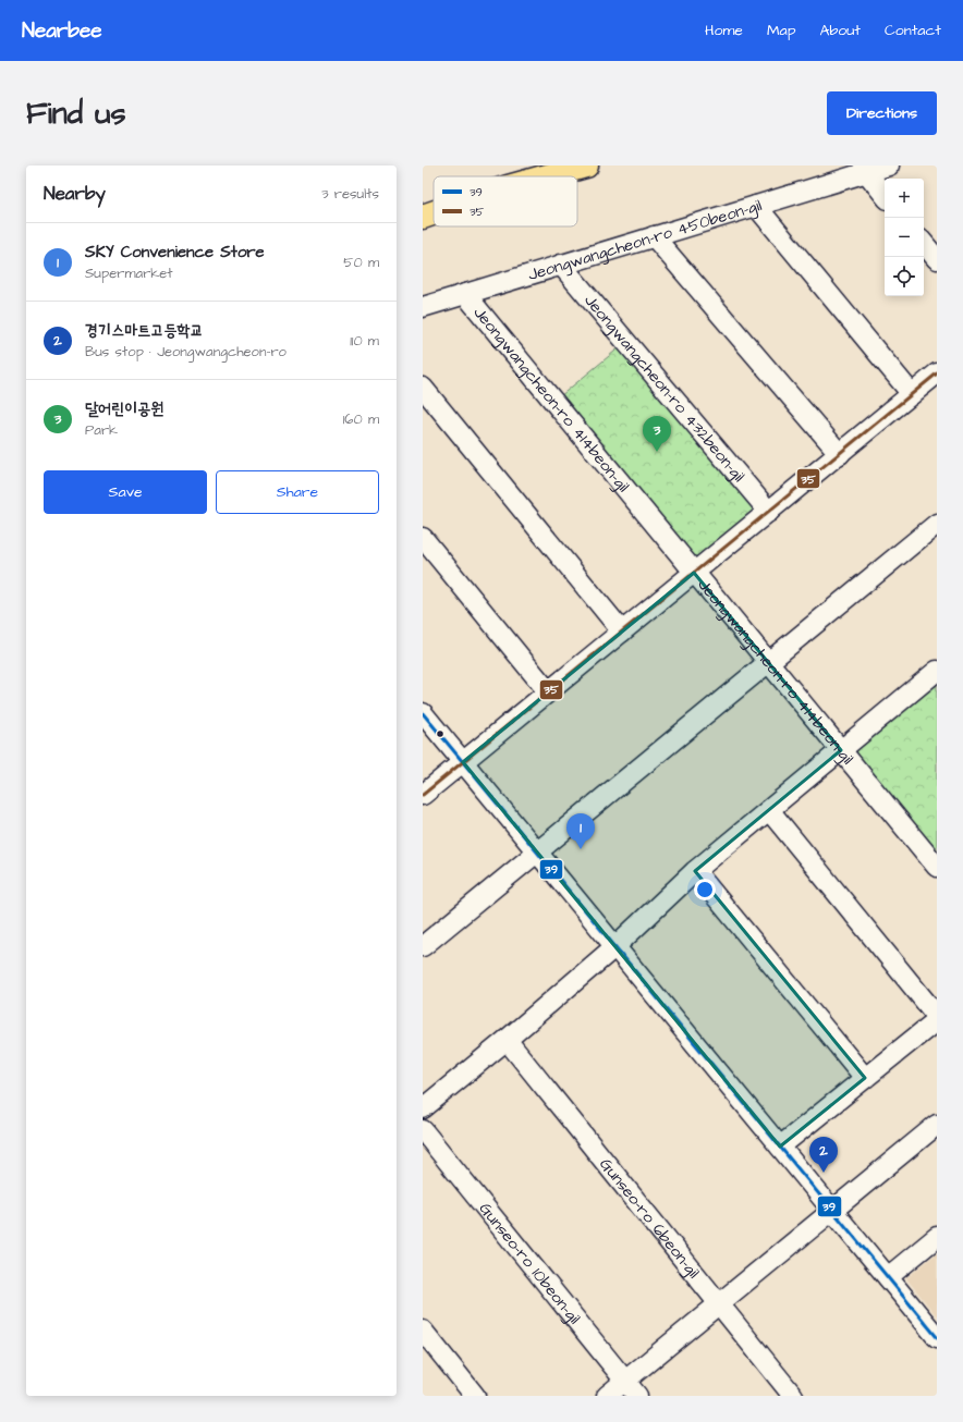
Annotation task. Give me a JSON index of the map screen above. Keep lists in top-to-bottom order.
{
  "streets": {
    "street": [
      "Jeongwangcheon-ro 450beon-gil",
      "Jeongwangcheon-ro 432beon-gil",
      "Jeongwangcheon-ro 414beon-gil",
      "Gunseo-ro 6beon-gil",
      "Gunseo-ro 10beon-gil"
    ]
  },
  "crossings": [
    ["Jeongwangcheon-ro 450beon-gil", "Jeongwangcheon-ro 432beon-gil"],
    ["Jeongwangcheon-ro 450beon-gil", "Jeongwangcheon-ro 414beon-gil"]
  ],
  "lines": ["transit line 35", "transit line 39"],
  "legend": ["39", "35"],
  "page": {
    "header": "Nearbee",
    "nav": [
      "Home",
      "Map",
      "About",
      "Contact"
    ],
    "buttons": [
      "Directions",
      ["Save", "Share"]
    ],
    "title": "Find us",
    "heading": ["Nearby", "3 results"],
    "map_buttons": ["+", "−"],
    "list": [
      {
        "mark": "1",
        "name": "SKY Convenience Store",
        "note": "Supermarket",
        "value": "50 m"
      },
      {
        "mark": "2",
        "name": "경기스마트고등학교",
        "note": "Bus stop · Jeongwangcheon-ro",
        "value": "110 m"
      },
      {
        "mark": "3",
        "name": "달어린이공원",
        "note": "Park",
        "value": "160 m"
      }
    ],
    "pins": ["3", "1", "2"]
  }
}
